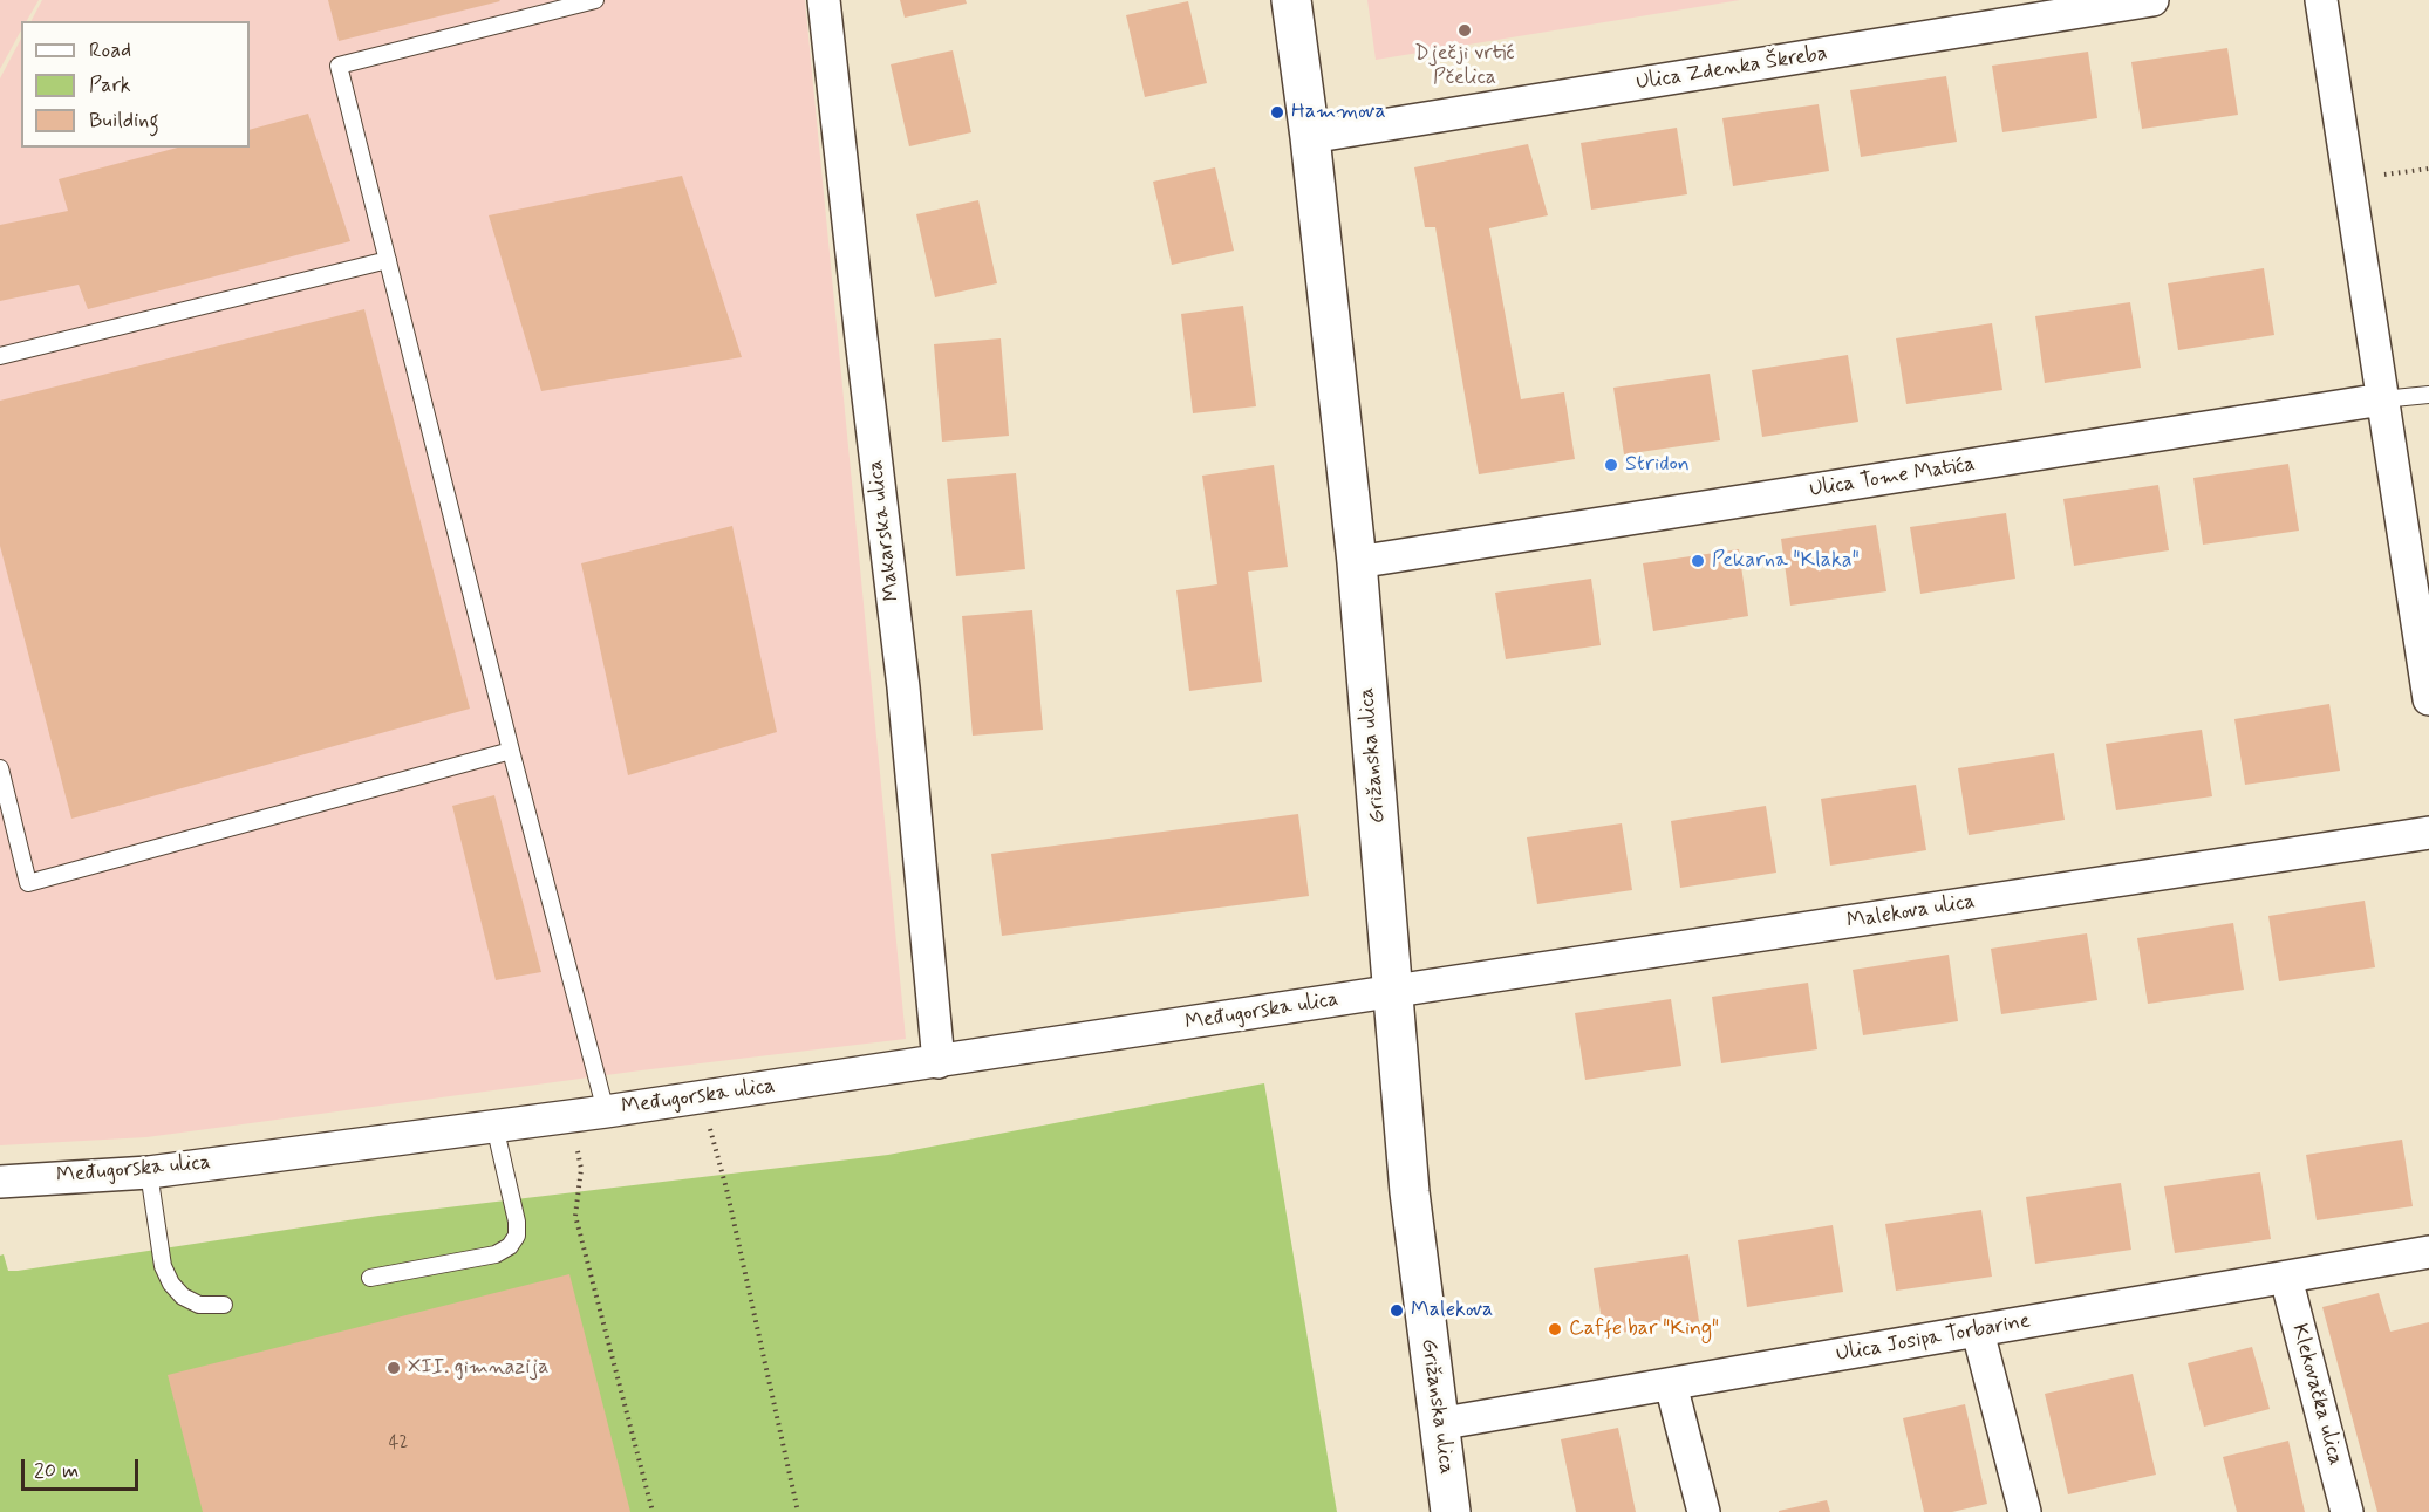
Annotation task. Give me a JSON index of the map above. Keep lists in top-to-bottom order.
{
  "streets": {
    "street": [
      "Ulica Zdenka Škreba",
      "Ulica Tome Matića",
      "Makarska ulica",
      "Grižanska ulica",
      "Malekova ulica",
      "Međugorska ulica",
      "Ulica Josipa Torbarine",
      "Klekovačka ulica"
    ]
  },
  "crossings": [
    ["Ulica Zdenka Škreba", "Grižanska ulica"],
    ["Ulica Tome Matića", "Grižanska ulica"],
    ["Makarska ulica", "Međugorska ulica"],
    ["Grižanska ulica", "Malekova ulica"],
    ["Grižanska ulica", "Međugorska ulica"],
    ["Grižanska ulica", "Ulica Josipa Torbarine"],
    ["Malekova ulica", "Međugorska ulica"],
    ["Ulica Josipa Torbarine", "Klekovačka ulica"]
  ],
  "places": [
    "Dječji vrtić Pčelica",
    "Hammova",
    "Stridon",
    "Pekarna \"Klaka\"",
    "Malekova",
    "Caffe bar \"King\"",
    "XII. gimnazija"
  ],
  "house_numbers": ["42"],
  "legend": ["Road", "Park", "Building"],
  "scale_bar": "20 m"
}
